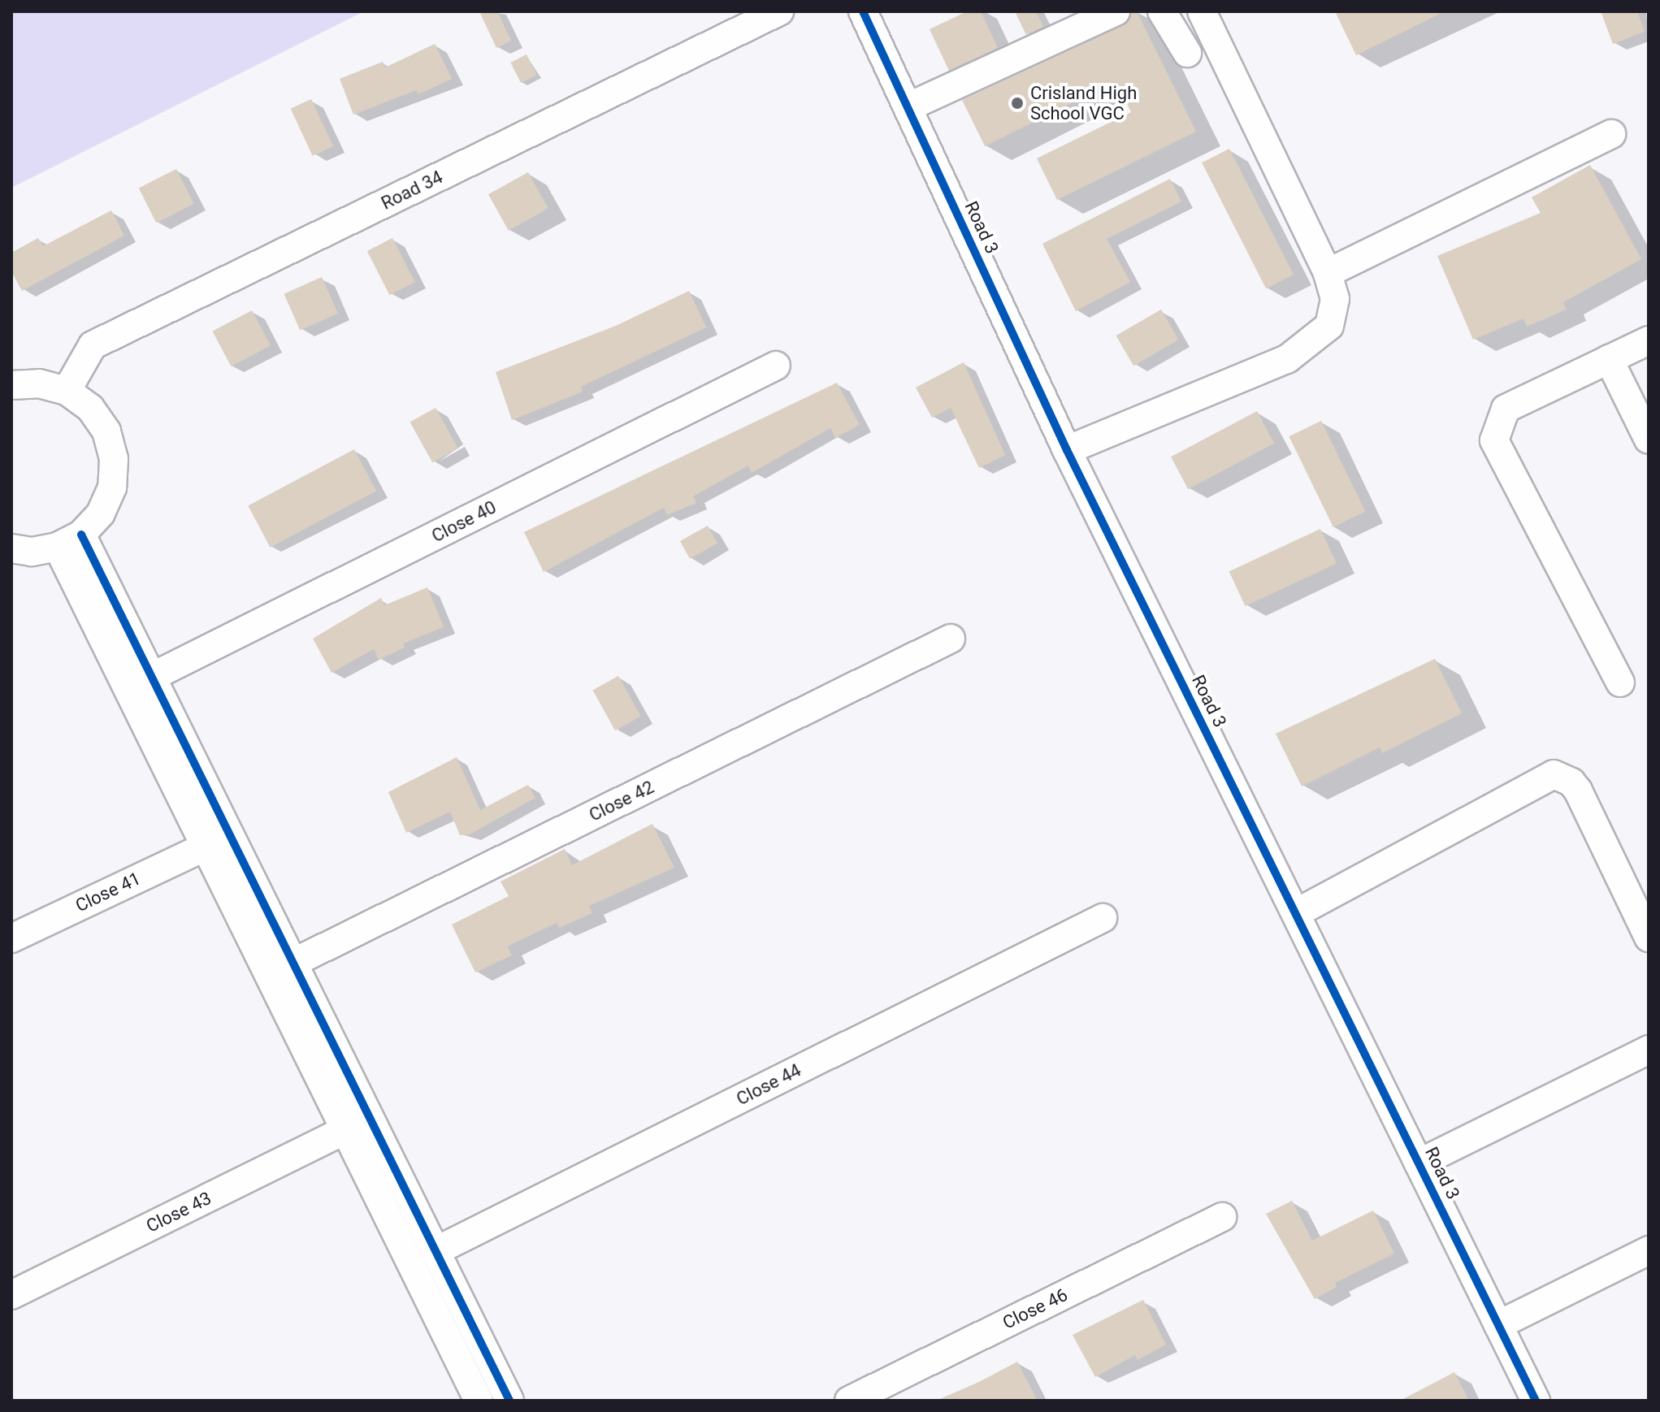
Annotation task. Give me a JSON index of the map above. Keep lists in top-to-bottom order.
{
  "streets": {
    "street": [
      "Road 34",
      "Road 3",
      "Close 40",
      "Close 42",
      "Close 41",
      "Close 44",
      "Close 43",
      "Close 46"
    ]
  },
  "places": ["Crisland High School VGC"]
}
